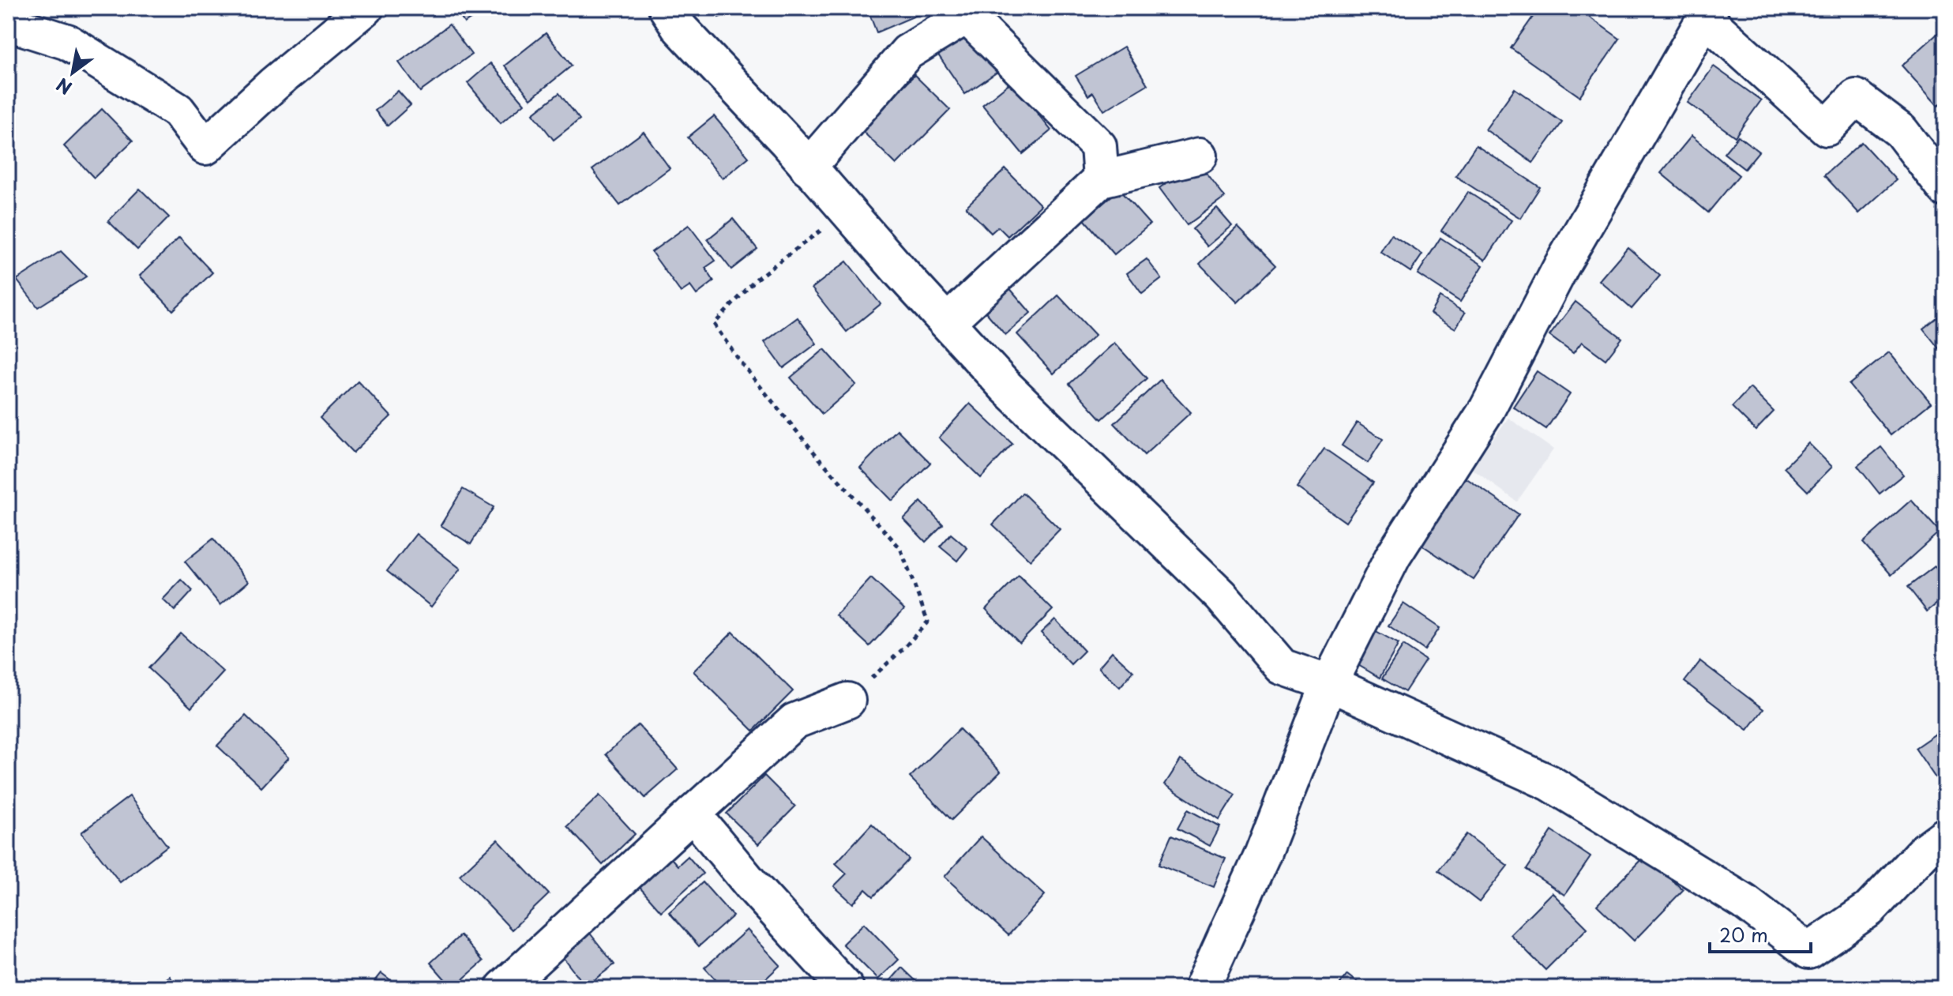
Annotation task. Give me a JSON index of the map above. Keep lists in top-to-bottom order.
{
  "scale_bar": "20 m",
  "north": "bottom left"
}
